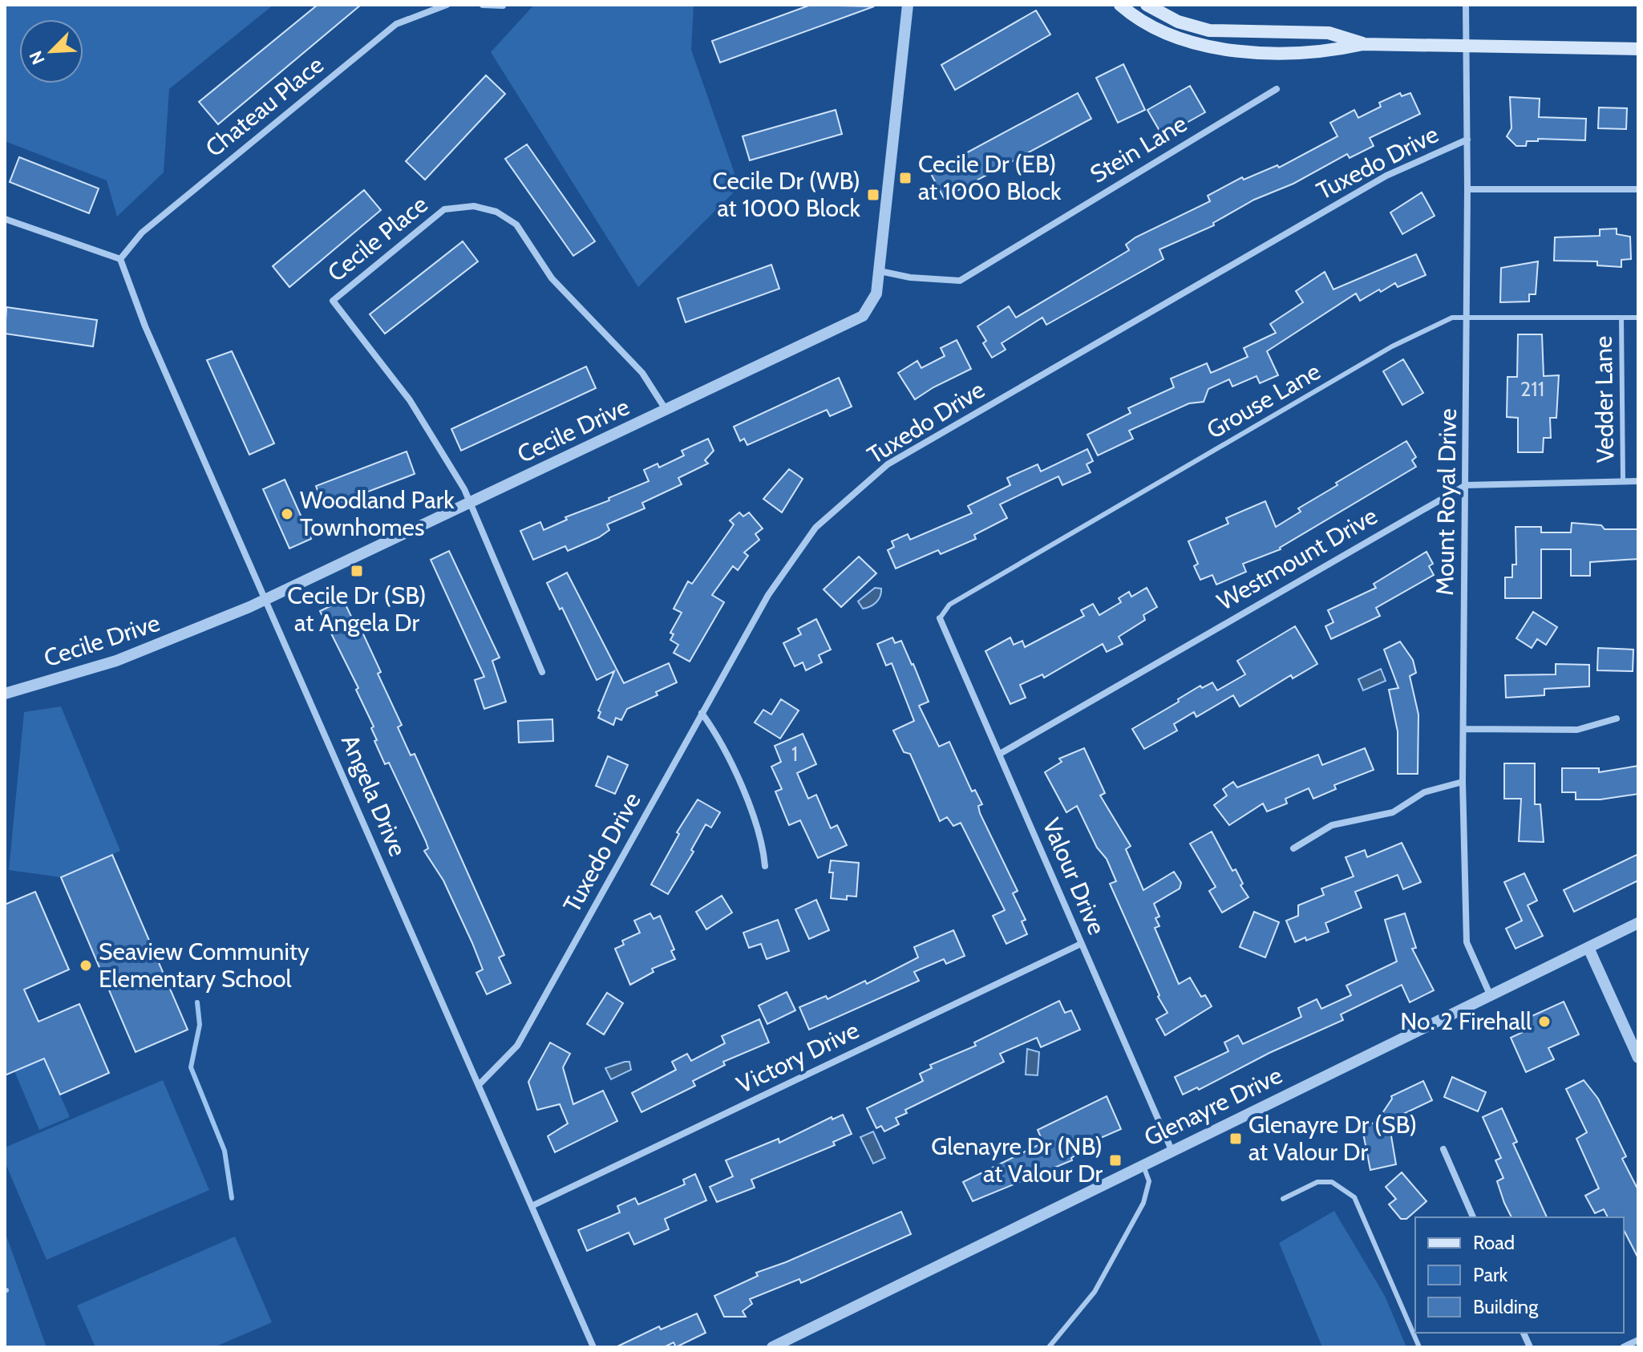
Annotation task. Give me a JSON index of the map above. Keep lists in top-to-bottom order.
{
  "streets": {
    "street": [
      "Chateau Place",
      "Stein Lane",
      "Tuxedo Drive",
      "Cecile Place",
      "Cecile Drive",
      "Mount Royal Drive",
      "Westmount Drive",
      "Angela Drive",
      "Valour Drive",
      "Victory Drive",
      "Glenayre Drive"
    ],
    "lane": ["Vedder Lane", "Grouse Lane"]
  },
  "crossings": [
    ["Chateau Place", "Angela Drive"],
    ["Stein Lane", "Cecile Drive"],
    ["Tuxedo Drive", "Mount Royal Drive"],
    ["Tuxedo Drive", "Angela Drive"],
    ["Cecile Place", "Cecile Drive"],
    ["Vedder Lane", "Grouse Lane"],
    ["Vedder Lane", "Westmount Drive"],
    ["Grouse Lane", "Mount Royal Drive"],
    ["Grouse Lane", "Valour Drive"],
    ["Cecile Drive", "Angela Drive"],
    ["Mount Royal Drive", "Westmount Drive"],
    ["Mount Royal Drive", "Glenayre Drive"],
    ["Westmount Drive", "Valour Drive"],
    ["Angela Drive", "Victory Drive"],
    ["Valour Drive", "Victory Drive"],
    ["Valour Drive", "Glenayre Drive"]
  ],
  "places": {
    "transit": [
      "Cecile Dr (EB) at 1000 Block",
      "Cecile Dr (WB) at 1000 Block",
      "Cecile Dr (SB) at Angela Dr",
      "Glenayre Dr (SB) at Valour Dr",
      "Glenayre Dr (NB) at Valour Dr"
    ],
    "other": ["Woodland Park Townhomes", "Seaview Community Elementary School", "No. 2 Firehall"]
  },
  "house_numbers": ["211", "1"],
  "legend": ["Road", "Park", "Building"],
  "north": "bottom left"
}
